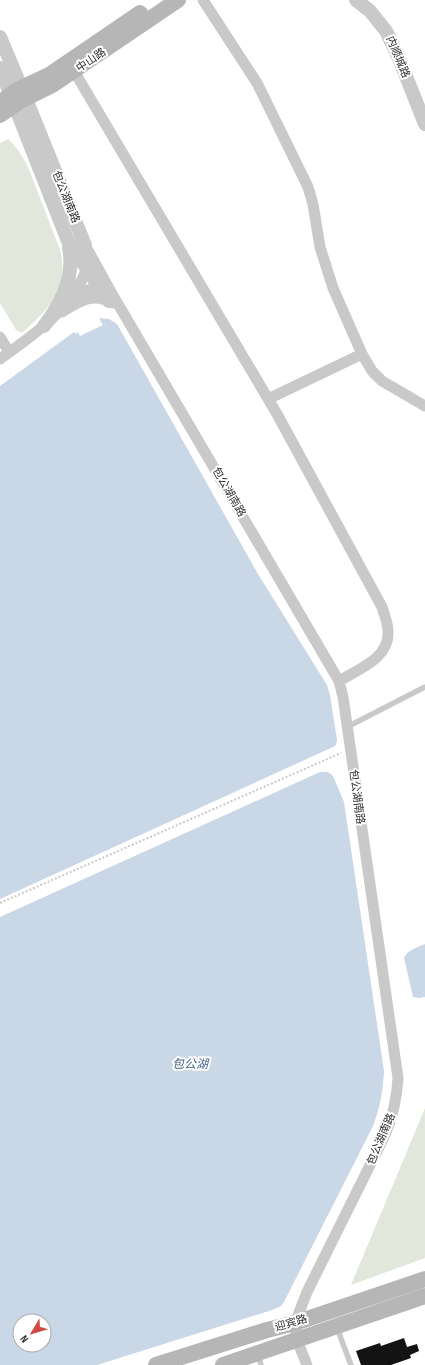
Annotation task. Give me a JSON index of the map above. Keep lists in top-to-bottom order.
{
  "streets": {
    "main road": ["中山路", "迎宾路"],
    "street": ["内顺城路", "包公湖南路"]
  },
  "crossings": [
    ["中山路", "包公湖南路"],
    ["包公湖南路", "迎宾路"]
  ],
  "water": ["包公湖"],
  "north": "bottom left"
}
